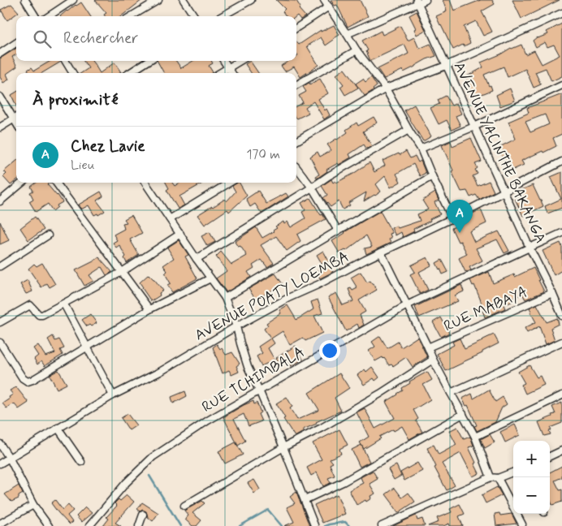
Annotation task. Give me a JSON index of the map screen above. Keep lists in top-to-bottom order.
{
  "streets": {
    "street": [
      "AVENUE YACINTHE BAKANGA",
      "AVENUE POATY LOEMBA",
      "RUE MABAYA",
      "RUE TCHIMBALA"
    ]
  },
  "crossings": [
    ["AVENUE YACINTHE BAKANGA", "AVENUE POATY LOEMBA"],
    ["AVENUE YACINTHE BAKANGA", "RUE MABAYA"],
    ["AVENUE YACINTHE BAKANGA", "RUE TCHIMBALA"]
  ],
  "page": {
    "search": "Rechercher",
    "heading": "À proximité",
    "list": [
      {
        "mark": "A",
        "name": "Chez Lavie",
        "note": "Lieu",
        "value": "170 m"
      }
    ],
    "pins": "A",
    "map_buttons": ["+", "−"]
  }
}
